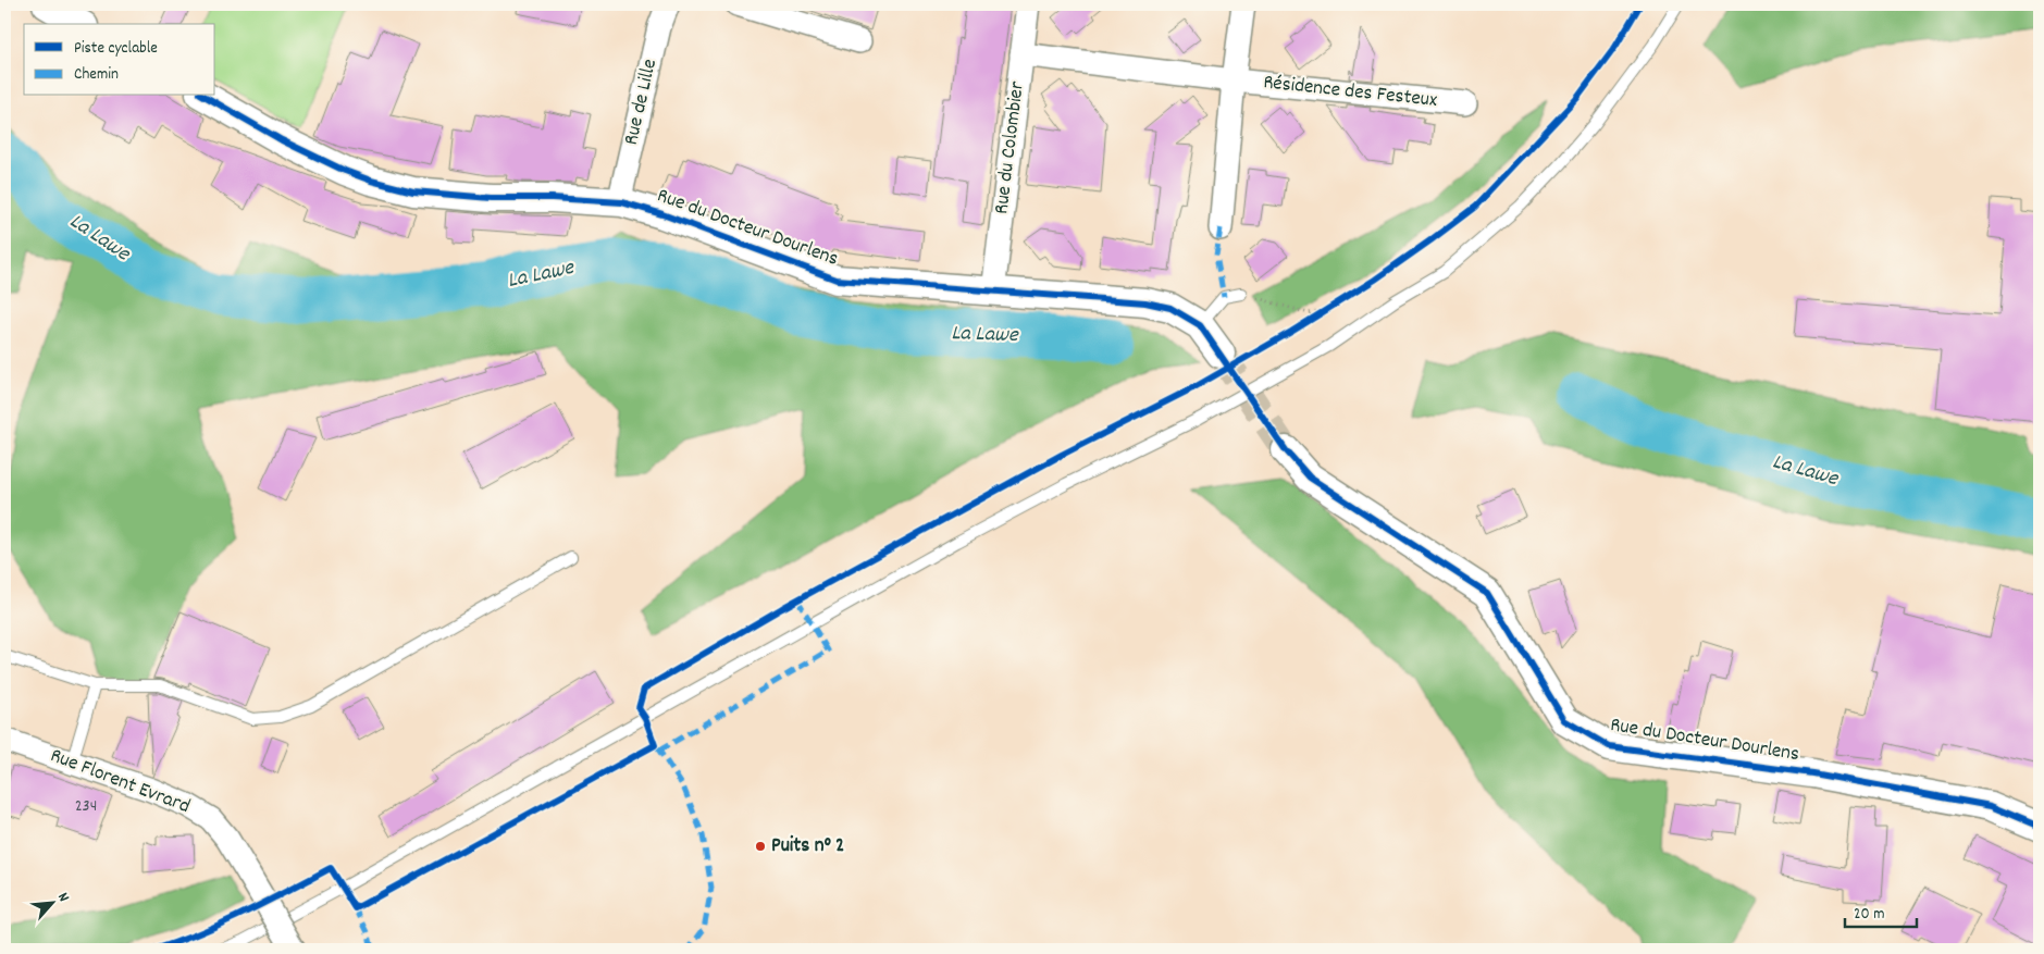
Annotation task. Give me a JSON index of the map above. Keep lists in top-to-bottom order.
{
  "streets": {
    "street": [
      "Résidence des Festeux",
      "Rue de Lille",
      "Rue du Colombier",
      "Rue du Docteur Dourlens",
      "Rue Florent Evrard"
    ]
  },
  "crossings": [
    ["Résidence des Festeux", "Rue du Colombier"],
    ["Rue de Lille", "Rue du Docteur Dourlens"],
    ["Rue du Colombier", "Rue du Docteur Dourlens"]
  ],
  "water": ["La Lawe"],
  "places": ["Puits n° 2"],
  "house_numbers": ["234"],
  "legend": ["Piste cyclable", "Chemin"],
  "scale_bar": "20 m",
  "north": "top right"
}
